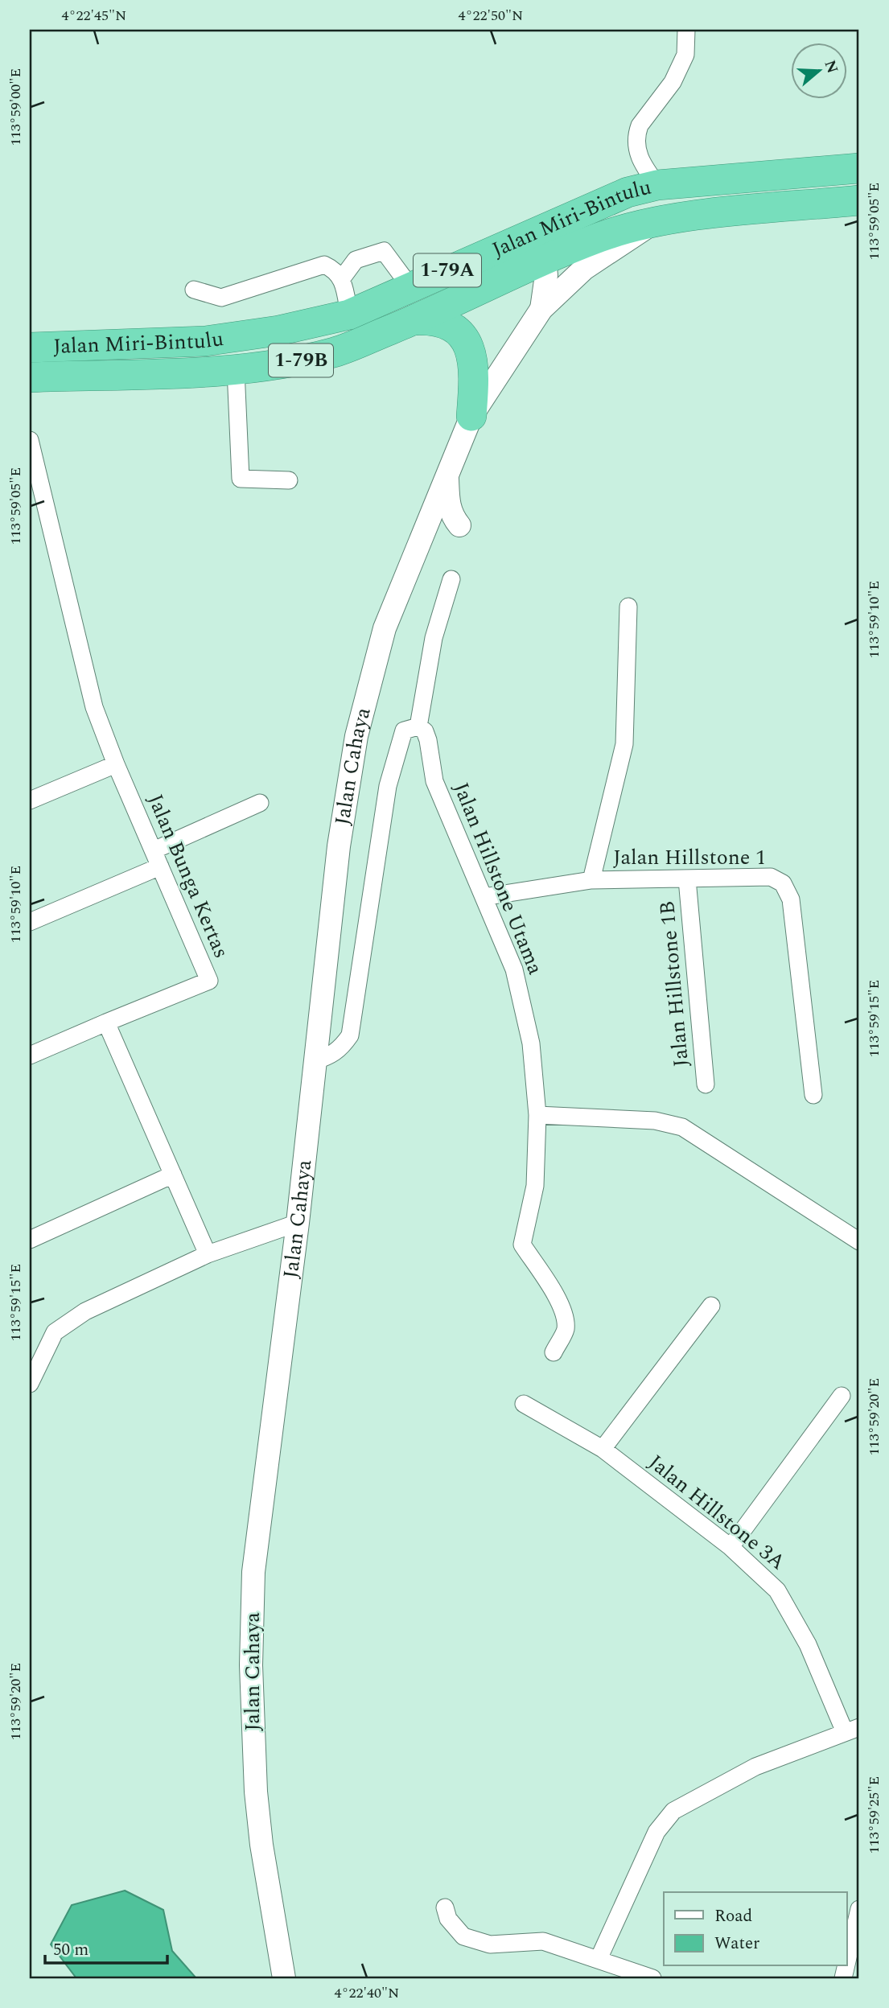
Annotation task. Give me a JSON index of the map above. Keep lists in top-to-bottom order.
{
  "streets": {
    "highway": ["Jalan Miri-Bintulu", "1-79A", "1-79B"],
    "street": [
      "Jalan Cahaya",
      "Jalan Hillstone 1",
      "Jalan Bunga Kertas",
      "Jalan Hillstone Utama",
      "Jalan Hillstone 1B",
      "Jalan Hillstone 3A"
    ]
  },
  "crossings": [
    ["Jalan Hillstone 1", "Jalan Hillstone Utama"],
    ["Jalan Hillstone 1", "Jalan Hillstone 1B"]
  ],
  "legend": ["Road", "Water"],
  "scale_bar": "50 m",
  "north": "right",
  "coordinates": [
    "4°22'45\"N",
    "4°22'50\"N",
    "113°59'00\"E",
    "113°59'05\"E",
    "113°59'10\"E",
    "113°59'15\"E",
    "113°59'20\"E",
    "113°59'25\"E",
    "4°22'40\"N"
  ]
}
